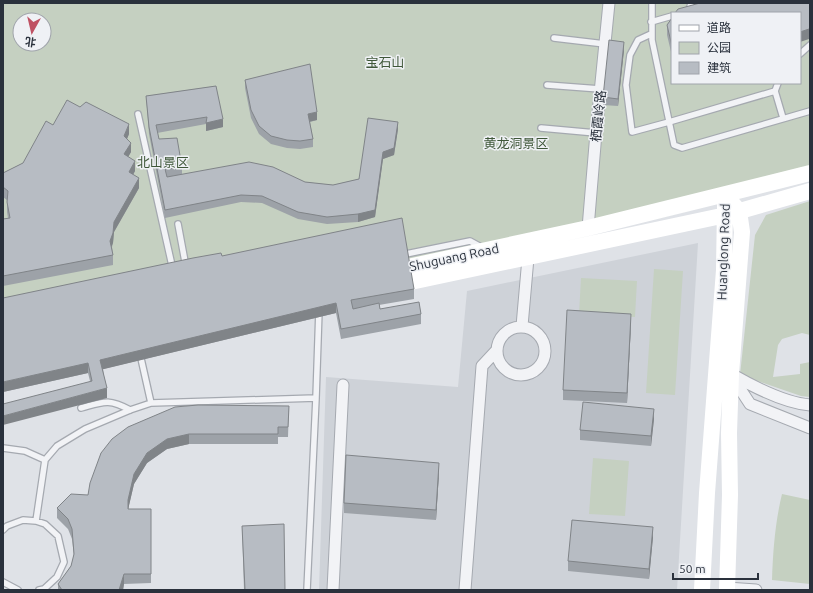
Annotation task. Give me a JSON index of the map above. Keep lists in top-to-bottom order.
{
  "streets": {
    "main road": ["Huanglong Road", "Shuguang Road"],
    "street": ["栖霞岭路"]
  },
  "crossings": [
    ["栖霞岭路", "Shuguang Road"],
    ["Huanglong Road", "Shuguang Road"]
  ],
  "parks": ["宝石山", "黄龙洞景区", "北山景区"],
  "legend": ["道路", "公园", "建筑"],
  "scale_bar": "50 m",
  "north": "bottom"
}
